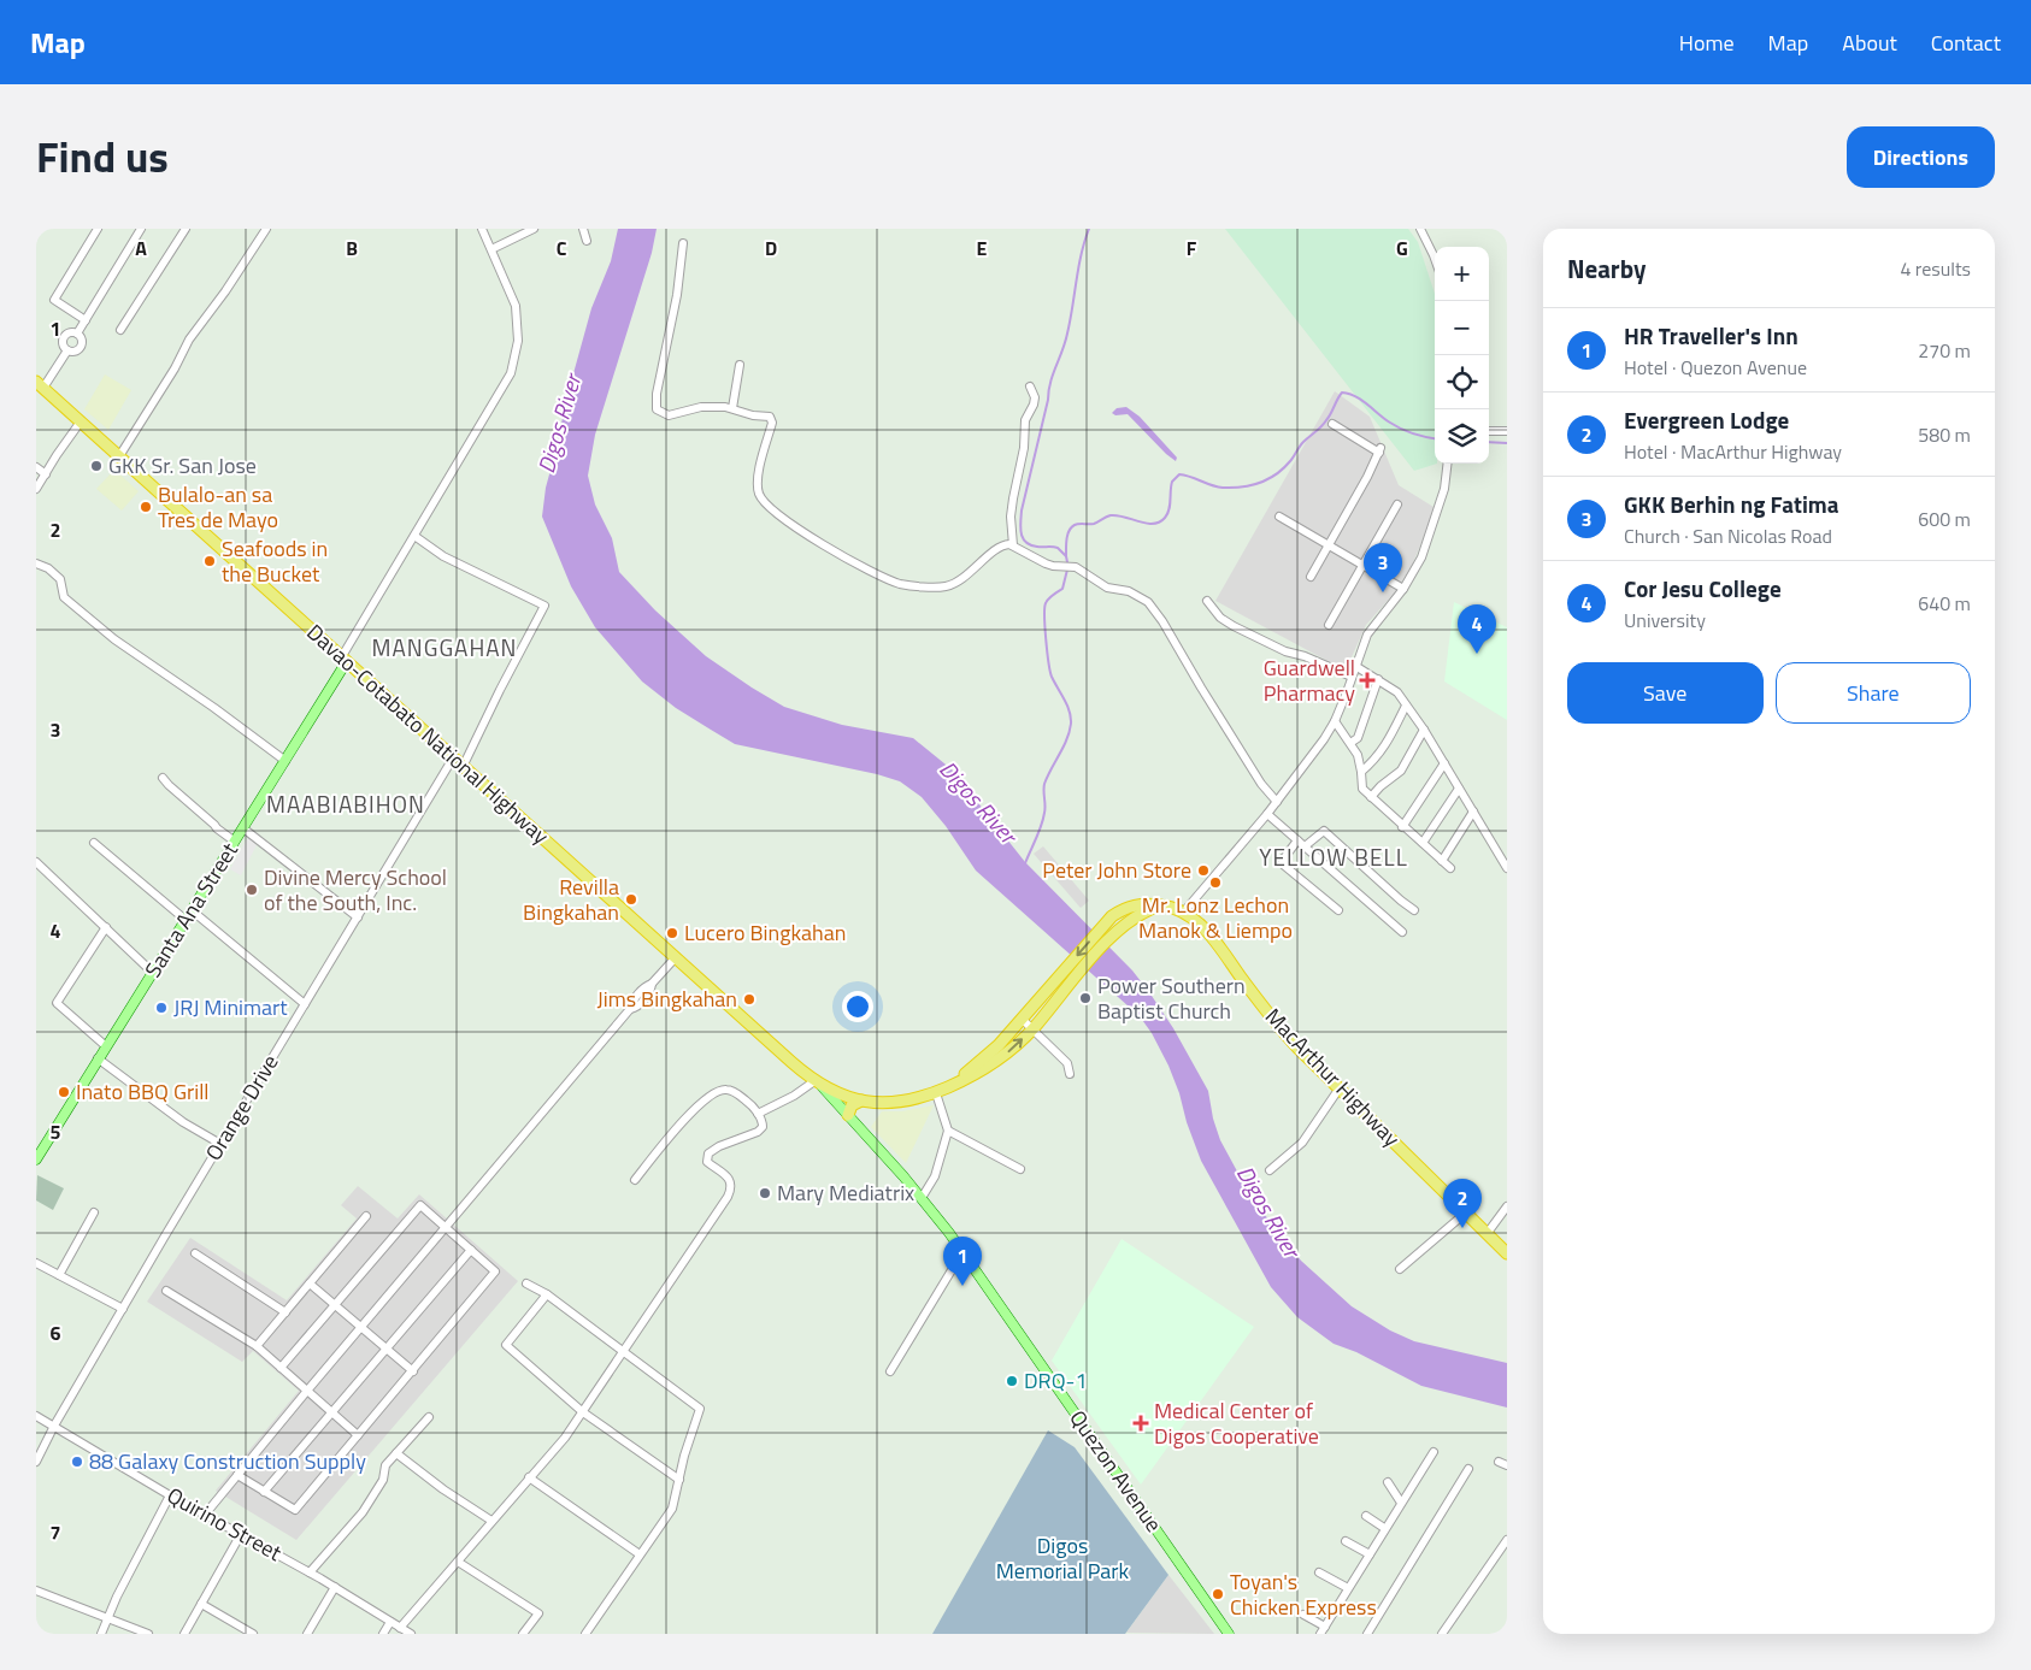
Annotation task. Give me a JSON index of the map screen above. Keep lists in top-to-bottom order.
{
  "streets": {
    "highway": ["Davao-Cotabato National Highway", "MacArthur Highway"],
    "main road": ["Santa Ana Street", "Quezon Avenue"],
    "street": ["Orange Drive", "Quirino Street"]
  },
  "crossings": [
    ["Davao-Cotabato National Highway", "Santa Ana Street"],
    ["Davao-Cotabato National Highway", "MacArthur Highway"],
    ["Davao-Cotabato National Highway", "Orange Drive"],
    ["Davao-Cotabato National Highway", "Quezon Avenue"],
    ["MacArthur Highway", "Quezon Avenue"],
    ["Orange Drive", "Quirino Street"]
  ],
  "districts": ["MANGGAHAN", "MAABIABIHON", "YELLOW BELL"],
  "water": ["Digos River"],
  "parks": ["Digos Memorial Park"],
  "places": {
    "other": [
      "GKK Sr. San Jose",
      "Bulalo-an sa Tres de Mayo",
      "Seafoods in the Bucket",
      "Peter John Store",
      "Mr. Lonz Lechon Manok & Liempo",
      "Divine Mercy School of the South, Inc.",
      "Revilla Bingkahan",
      "Lucero Bingkahan",
      "Power Southern Baptist Church",
      "Jims Bingkahan",
      "JRJ Minimart",
      "Inato BBQ Grill",
      "Mary Mediatrix",
      "DRQ-1",
      "88 Galaxy Construction Supply",
      "Toyan's Chicken Express"
    ],
    "health": ["Guardwell Pharmacy", "Medical Center of Digos Cooperative"]
  },
  "page": {
    "header": "Map",
    "nav": [
      "Home",
      "Map",
      "About",
      "Contact"
    ],
    "title": "Find us",
    "buttons": [
      "Directions",
      ["Save", "Share"]
    ],
    "heading": ["Nearby", "4 results"],
    "map_buttons": ["+", "−"],
    "list": [
      {
        "mark": "1",
        "name": "HR Traveller's Inn",
        "note": "Hotel · Quezon Avenue",
        "value": "270 m"
      },
      {
        "mark": "2",
        "name": "Evergreen Lodge",
        "note": "Hotel · MacArthur Highway",
        "value": "580 m"
      },
      {
        "mark": "3",
        "name": "GKK Berhin ng Fatima",
        "note": "Church · San Nicolas Road",
        "value": "600 m"
      },
      {
        "mark": "4",
        "name": "Cor Jesu College",
        "note": "University",
        "value": "640 m"
      }
    ],
    "pins": [
      "3",
      "4",
      "2",
      "1"
    ]
  },
  "grid": {
    "columns": [
      "A",
      "B",
      "C",
      "D",
      "E",
      "F",
      "G"
    ],
    "rows": [
      "1",
      "2",
      "3",
      "4",
      "5",
      "6",
      "7"
    ]
  }
}
